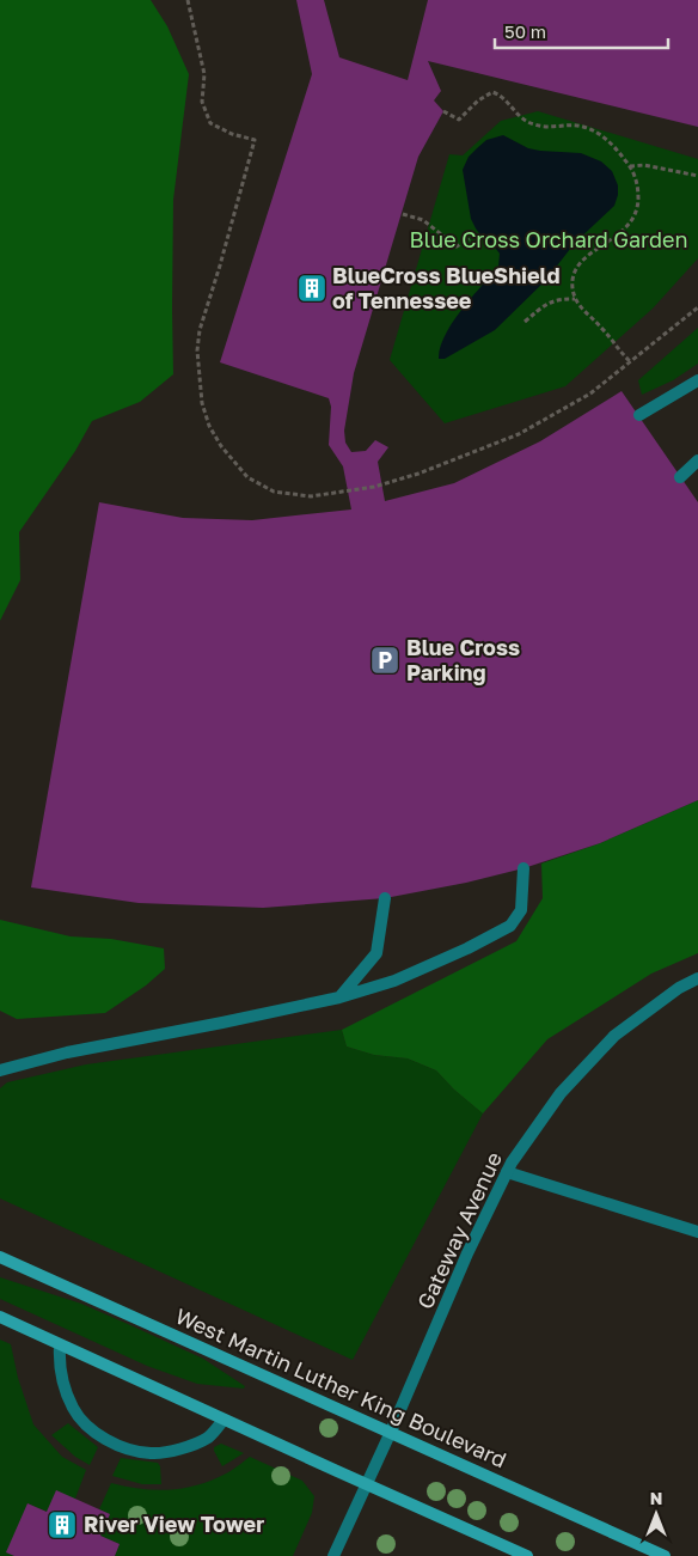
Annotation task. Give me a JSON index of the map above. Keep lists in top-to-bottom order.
{
  "streets": {
    "main road": ["West Martin Luther King Boulevard"],
    "street": ["Gateway Avenue"]
  },
  "crossings": [
    ["Gateway Avenue", "West Martin Luther King Boulevard"]
  ],
  "parks": ["Blue Cross Orchard Garden"],
  "places": {
    "building": ["BlueCross BlueShield of Tennessee", "River View Tower"],
    "parking": ["Blue Cross Parking"]
  },
  "scale_bar": "50 m",
  "north": "top"
}
